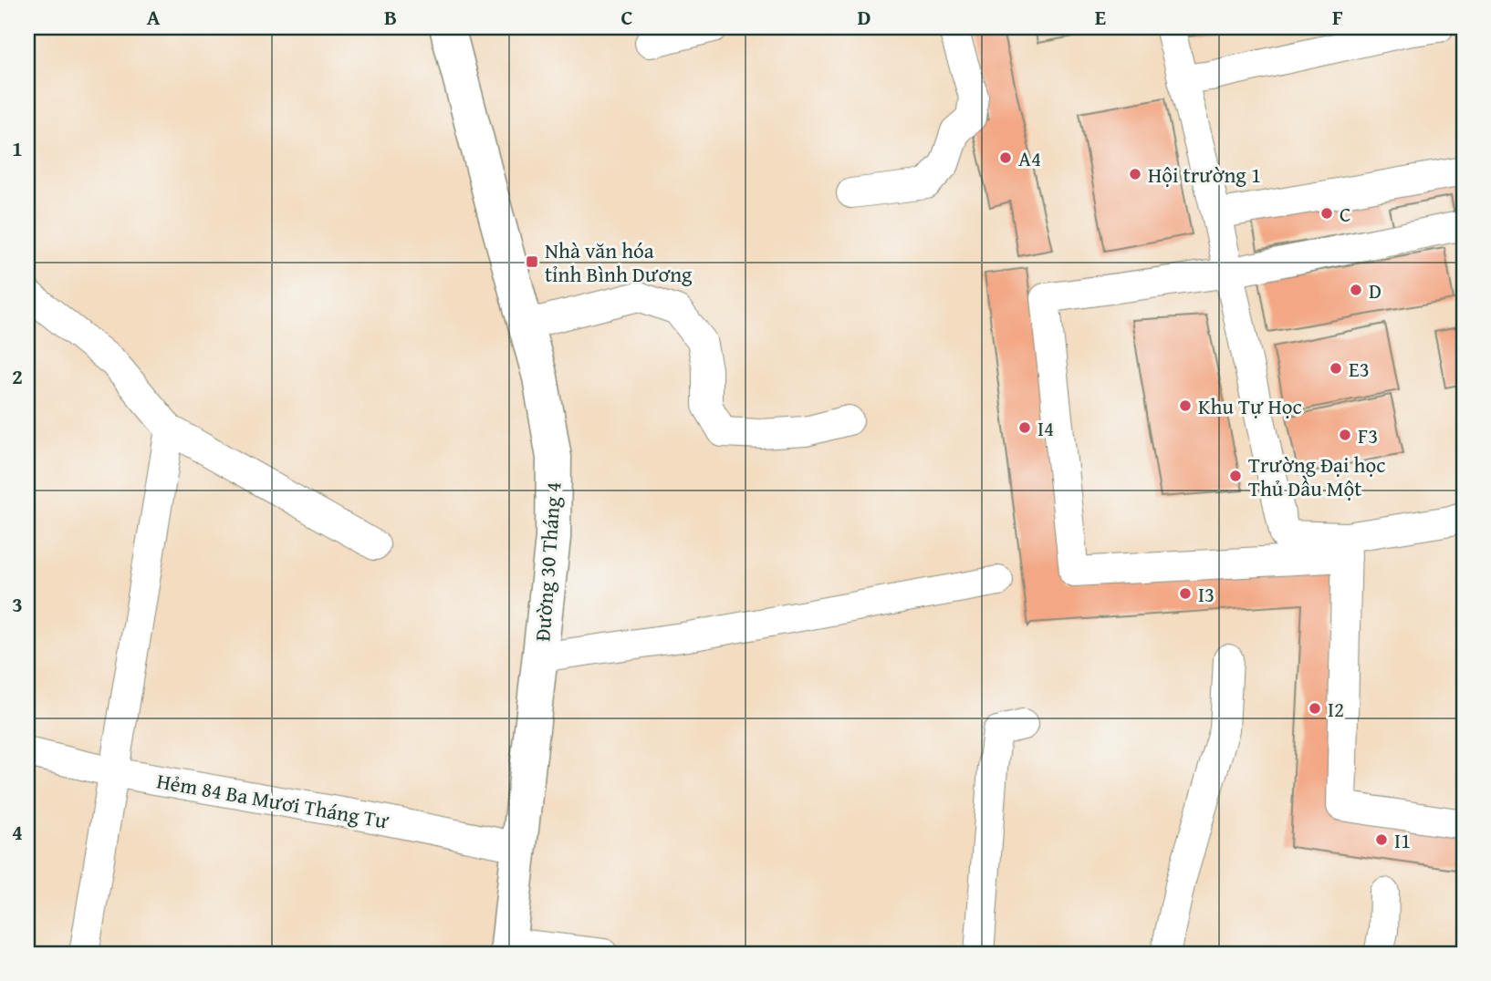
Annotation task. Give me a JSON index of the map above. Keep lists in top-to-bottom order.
{
  "streets": {
    "main road": ["Đường 30 Tháng 4"],
    "street": ["Hẻm 84 Ba Mươi Tháng Tư"]
  },
  "crossings": [
    ["Đường 30 Tháng 4", "Hẻm 84 Ba Mươi Tháng Tư"]
  ],
  "places": {
    "other": [
      "A4",
      "Hội trường 1",
      "C",
      "D",
      "E3",
      "Khu Tự Học",
      "I4",
      "F3",
      "Trường Đại học Thủ Dầu Một",
      "I3",
      "I2",
      "I1"
    ],
    "transit": ["Nhà văn hóa tỉnh Bình Dương"]
  },
  "grid": {
    "columns": [
      "A",
      "B",
      "C",
      "D",
      "E",
      "F"
    ],
    "rows": [
      "1",
      "2",
      "3",
      "4"
    ]
  }
}
